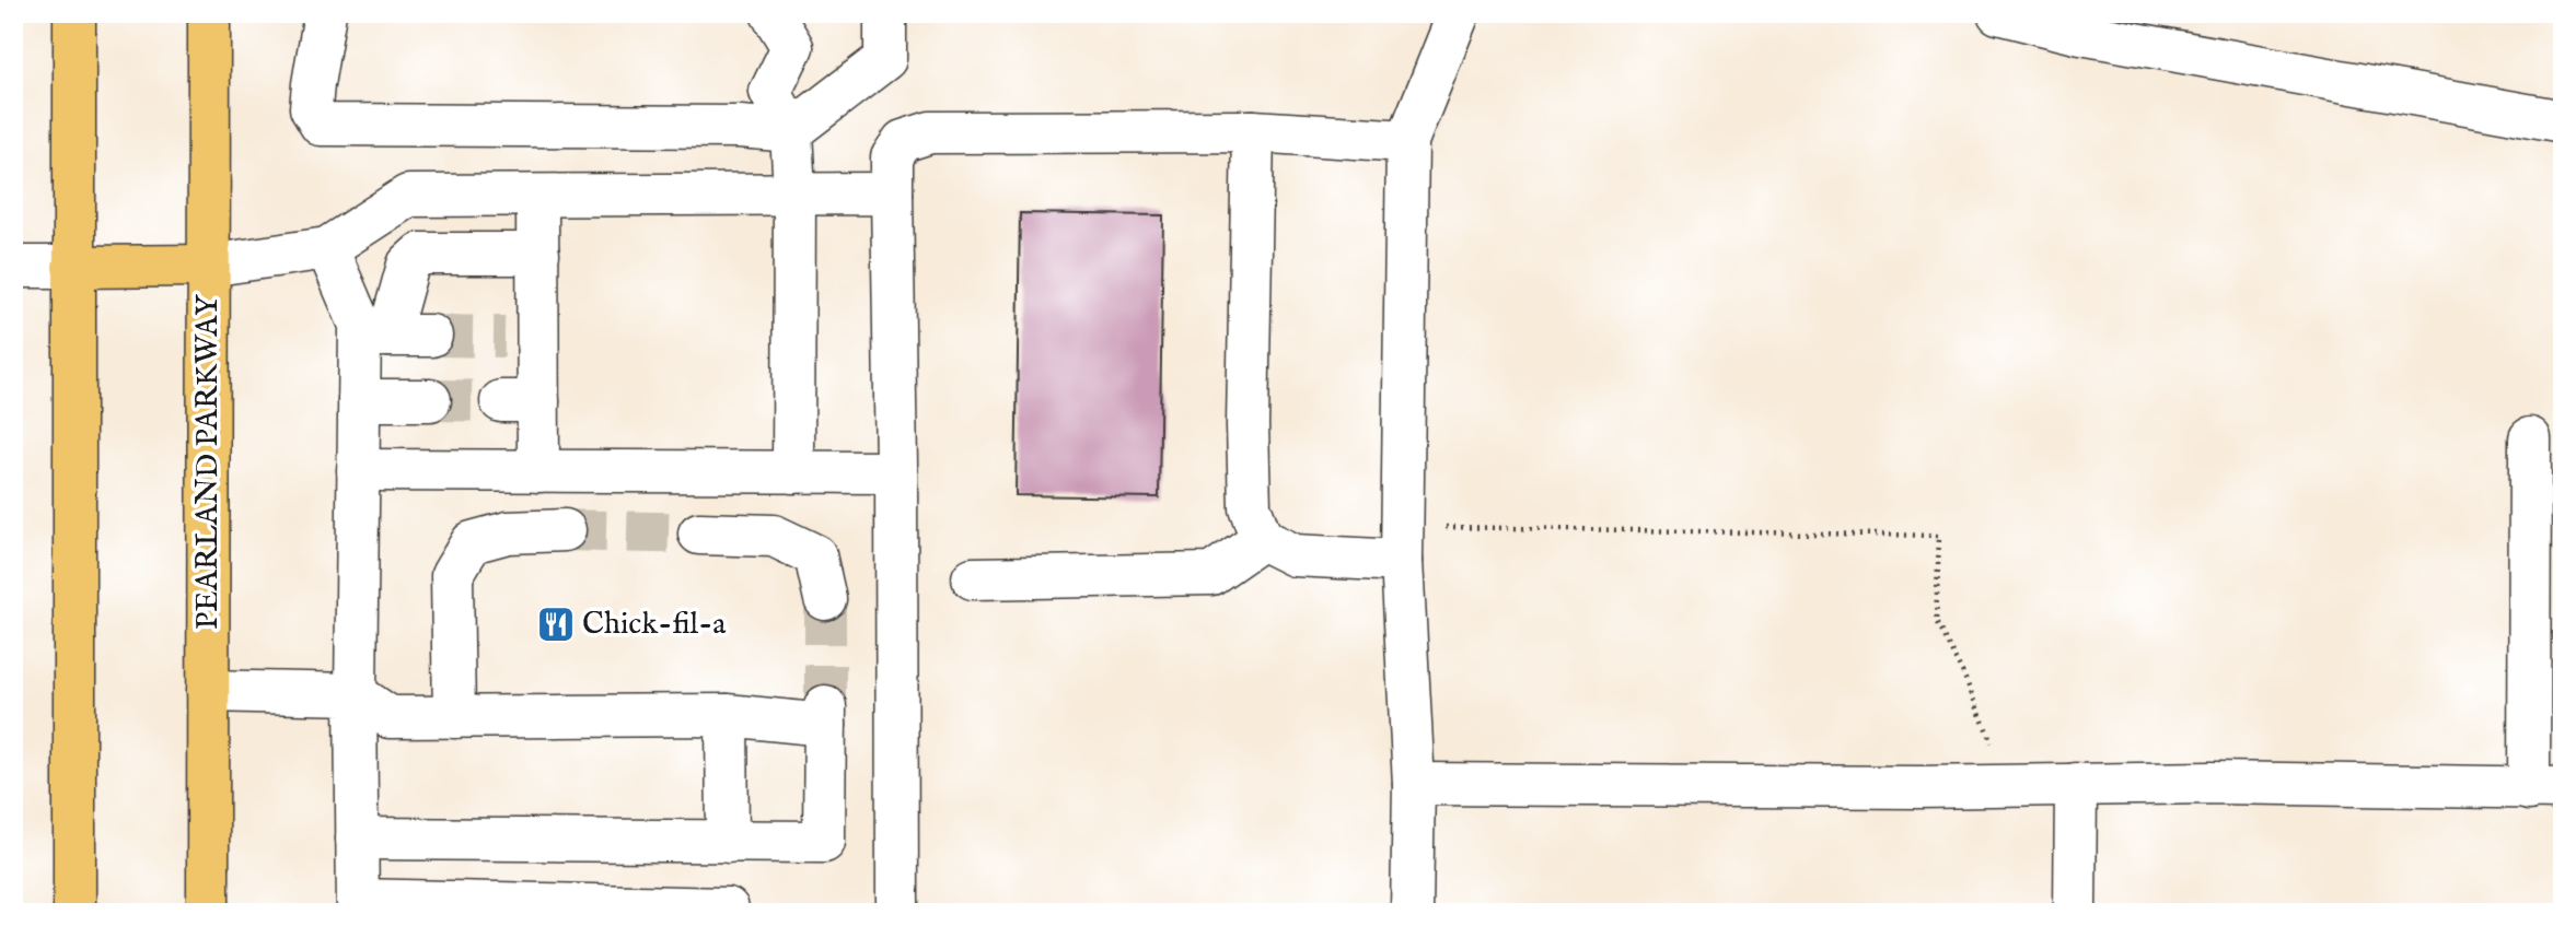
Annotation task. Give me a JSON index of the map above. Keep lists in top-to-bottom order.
{
  "streets": {
    "main road": ["PEARLAND PARKWAY"]
  },
  "places": {
    "restaurant": ["Chick-fil-a"]
  }
}
